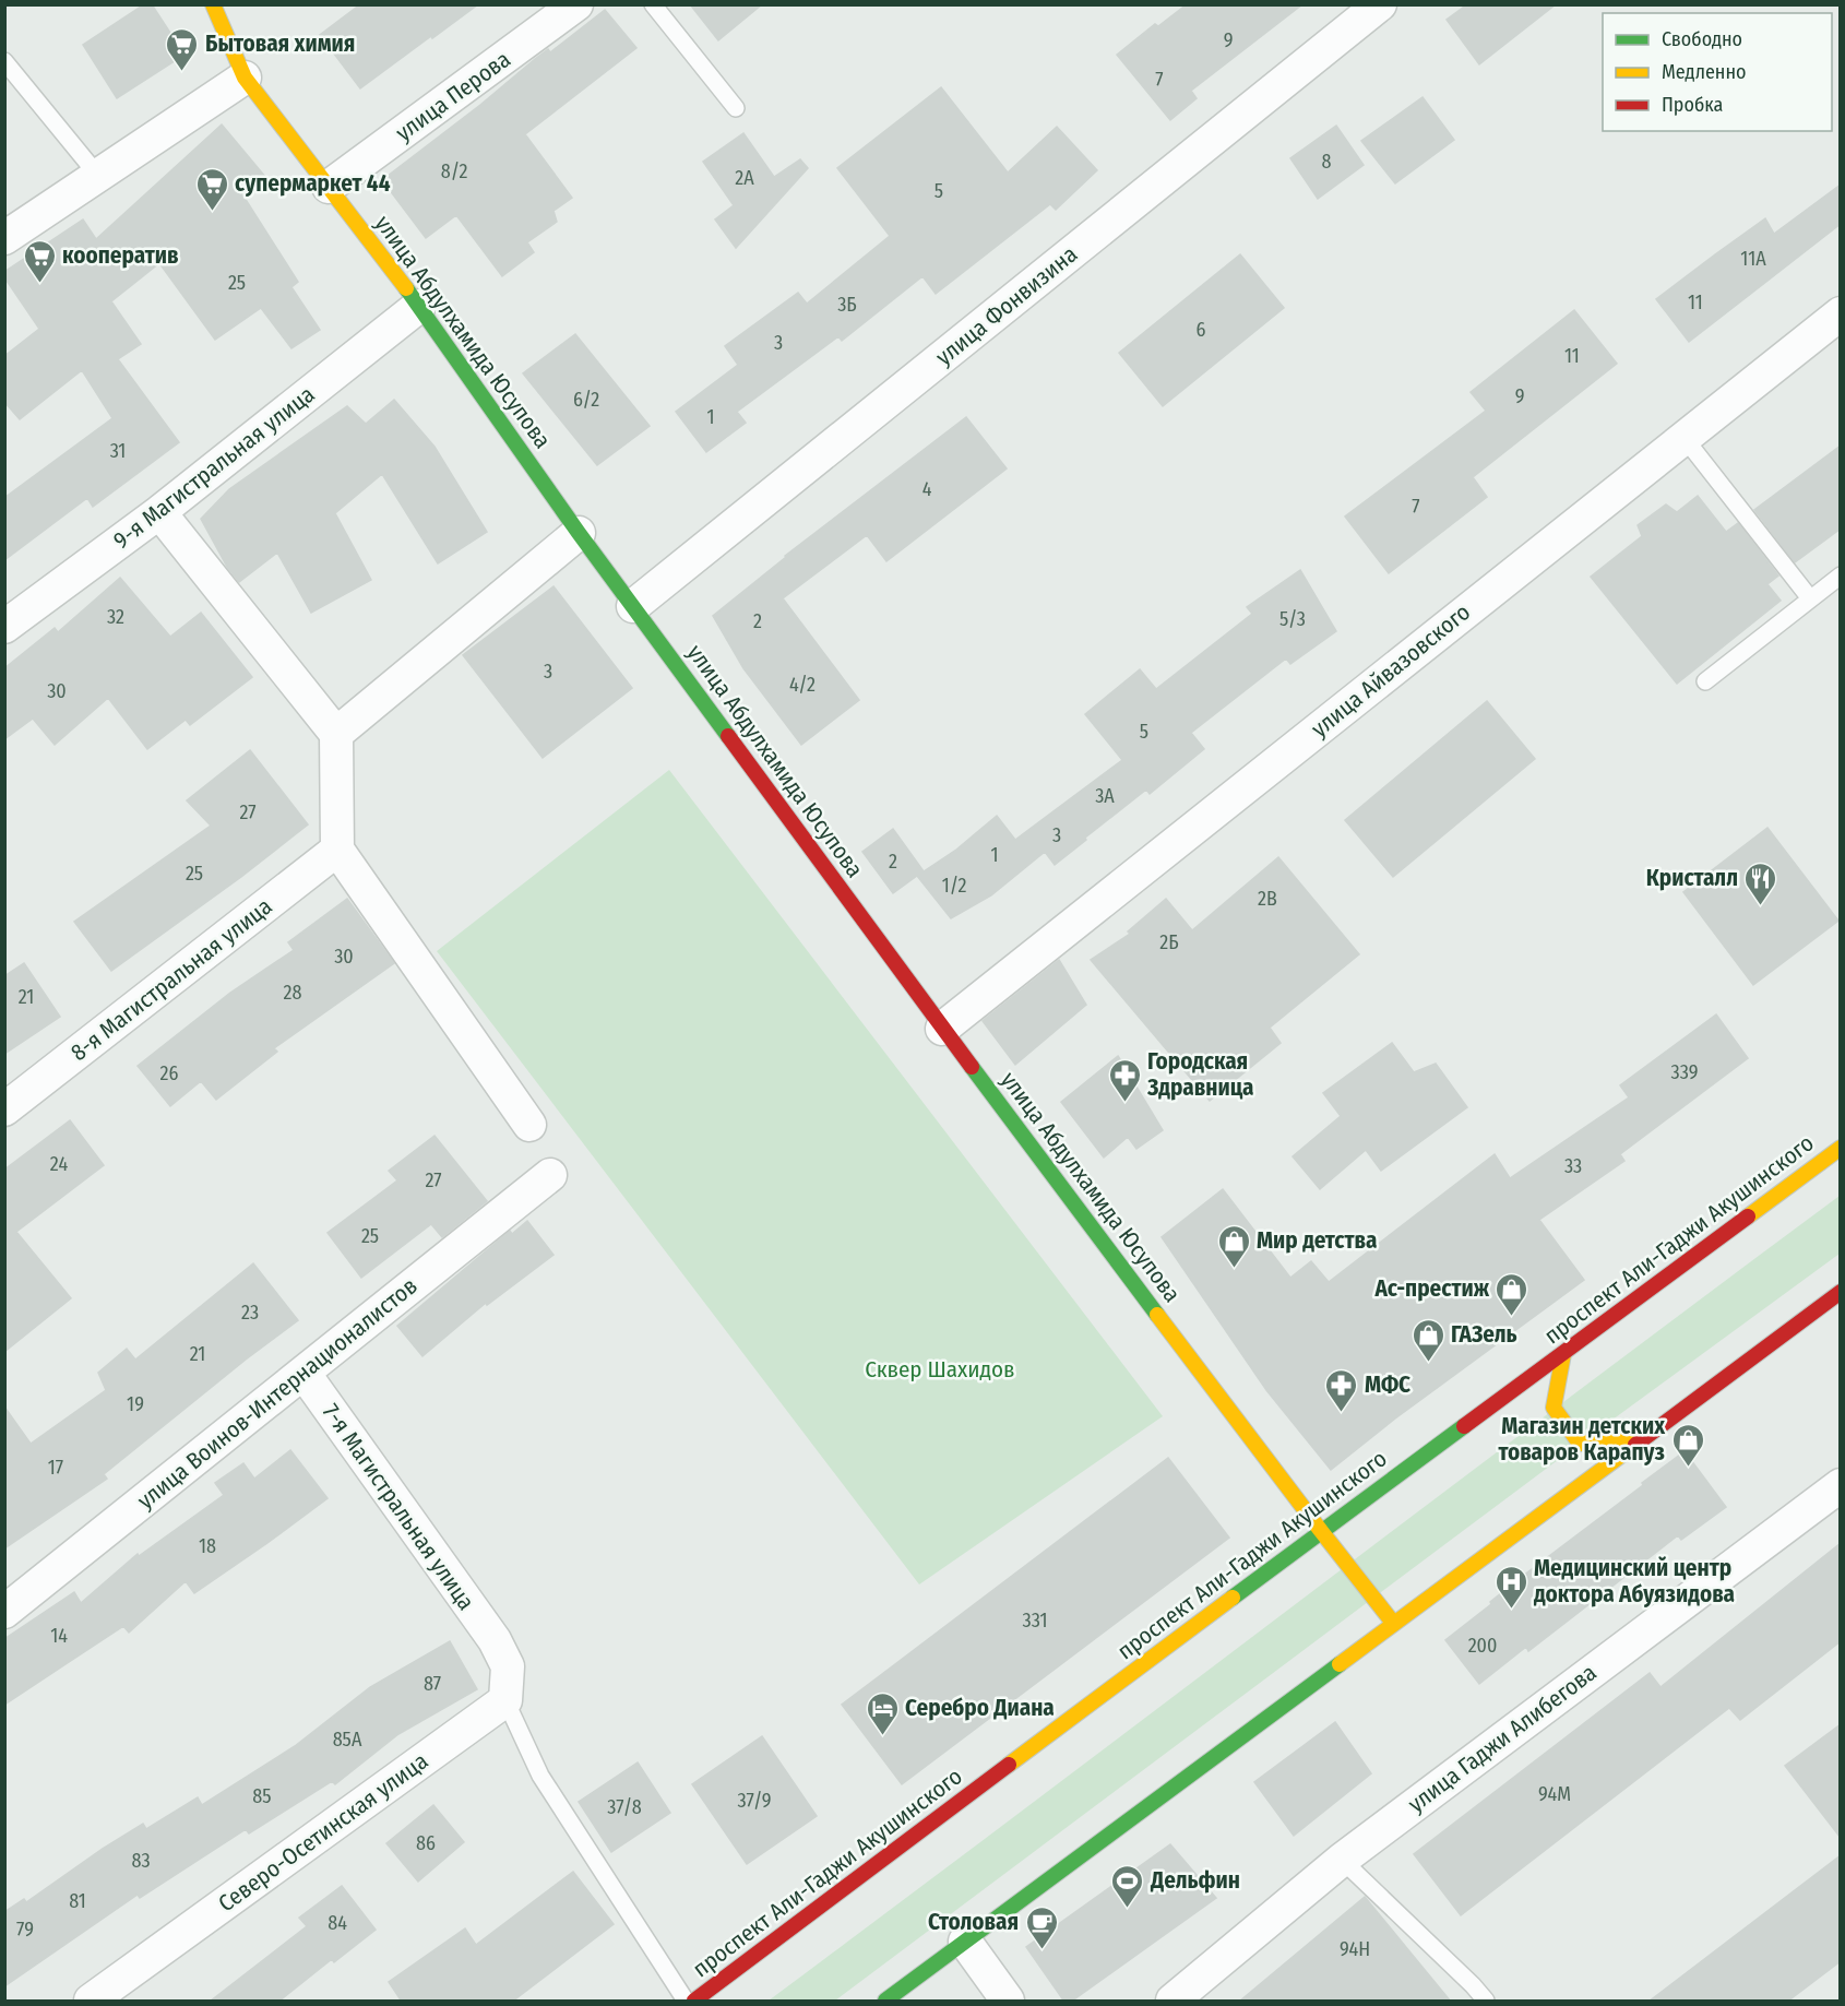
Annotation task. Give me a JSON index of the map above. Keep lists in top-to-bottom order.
{
  "streets": {
    "main road": ["улица Абдулхамида Юсупова", "проспект Али-Гаджи Акушинского"],
    "street": [
      "улица Перова",
      "улица Фонвизина",
      "9-я Магистральная улица",
      "улица Айвазовского",
      "8-я Магистральная улица",
      "улица Воинов-Интернационалистов",
      "7-я Магистральная улица",
      "улица Гаджи Алибегова",
      "Северо-Осетинская улица"
    ]
  },
  "crossings": [
    ["улица Перова", "улица Абдулхамида Юсупова"],
    ["улица Фонвизина", "улица Абдулхамида Юсупова"],
    ["улица Абдулхамида Юсупова", "9-я Магистральная улица"],
    ["улица Абдулхамида Юсупова", "улица Айвазовского"],
    ["улица Абдулхамида Юсупова", "проспект Али-Гаджи Акушинского"],
    ["улица Воинов-Интернационалистов", "7-я Магистральная улица"],
    ["7-я Магистральная улица", "Северо-Осетинская улица"]
  ],
  "parks": ["Сквер Шахидов"],
  "places": {
    "supermarket": ["Бытовая химия", "супермаркет 44", "кооператив"],
    "restaurant": ["Кристалл"],
    "pharmacy": ["Городская Здравница", "МФС"],
    "shop": [
      "Мир детства",
      "Ас-престиж",
      "ГАЗель",
      "Магазин детских товаров Карапуз"
    ],
    "hospital": ["Медицинский центр доктора Абуязидова"],
    "hotel": ["Серебро Диана"],
    "sports": ["Дельфин"],
    "cafe": ["Столовая"]
  },
  "house_numbers": [
    "9",
    "7",
    "8",
    "8/2",
    "2А",
    "5",
    "11А",
    "25",
    "11",
    "3Б",
    "6",
    "3",
    "11",
    "9",
    "6/2",
    "1",
    "31",
    "4",
    "7",
    "32",
    "5/3",
    "2",
    "3",
    "4/2",
    "30",
    "5",
    "3А",
    "27",
    "3",
    "1",
    "2",
    "25",
    "1/2",
    "2В",
    "2Б",
    "30",
    "28",
    "21",
    "339",
    "26",
    "24",
    "33",
    "27",
    "25",
    "23",
    "21",
    "19",
    "17",
    "18",
    "331",
    "14",
    "200",
    "87",
    "85А",
    "94М",
    "85",
    "37/9",
    "37/8",
    "86",
    "83",
    "81",
    "84",
    "79",
    "94Н"
  ],
  "legend": ["Свободно", "Медленно", "Пробка"]
}
